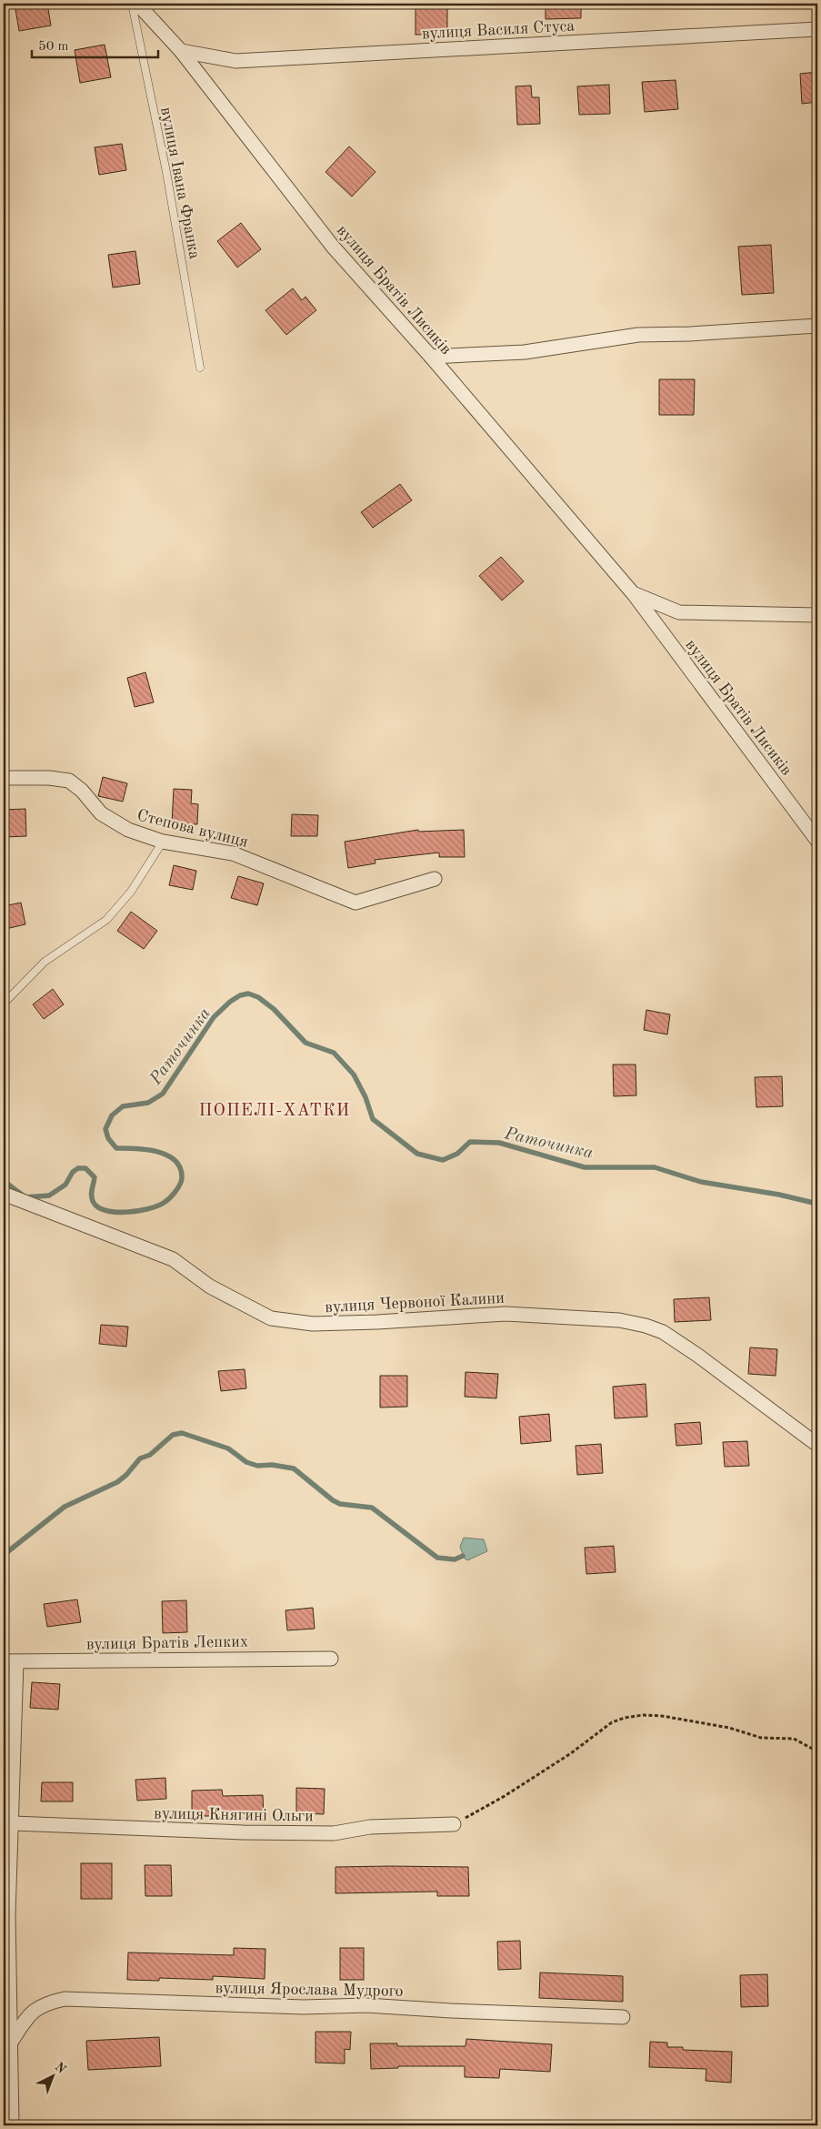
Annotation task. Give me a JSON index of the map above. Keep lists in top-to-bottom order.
{
  "streets": {
    "street": [
      "вулиця Василя Стуса",
      "вулиця Братів Лисиків",
      "Степова вулиця",
      "вулиця Червоної Калини",
      "вулиця Братів Лепких",
      "вулиця Княгині Ольги",
      "вулиця Ярослава Мудрого"
    ],
    "lane": ["вулиця Івана Франка"]
  },
  "crossings": [
    ["вулиця Василя Стуса", "вулиця Братів Лисиків"]
  ],
  "districts": ["ПОПЕЛІ-ХАТКИ"],
  "water": ["Раточинка"],
  "scale_bar": "50 m",
  "north": "top right"
}
